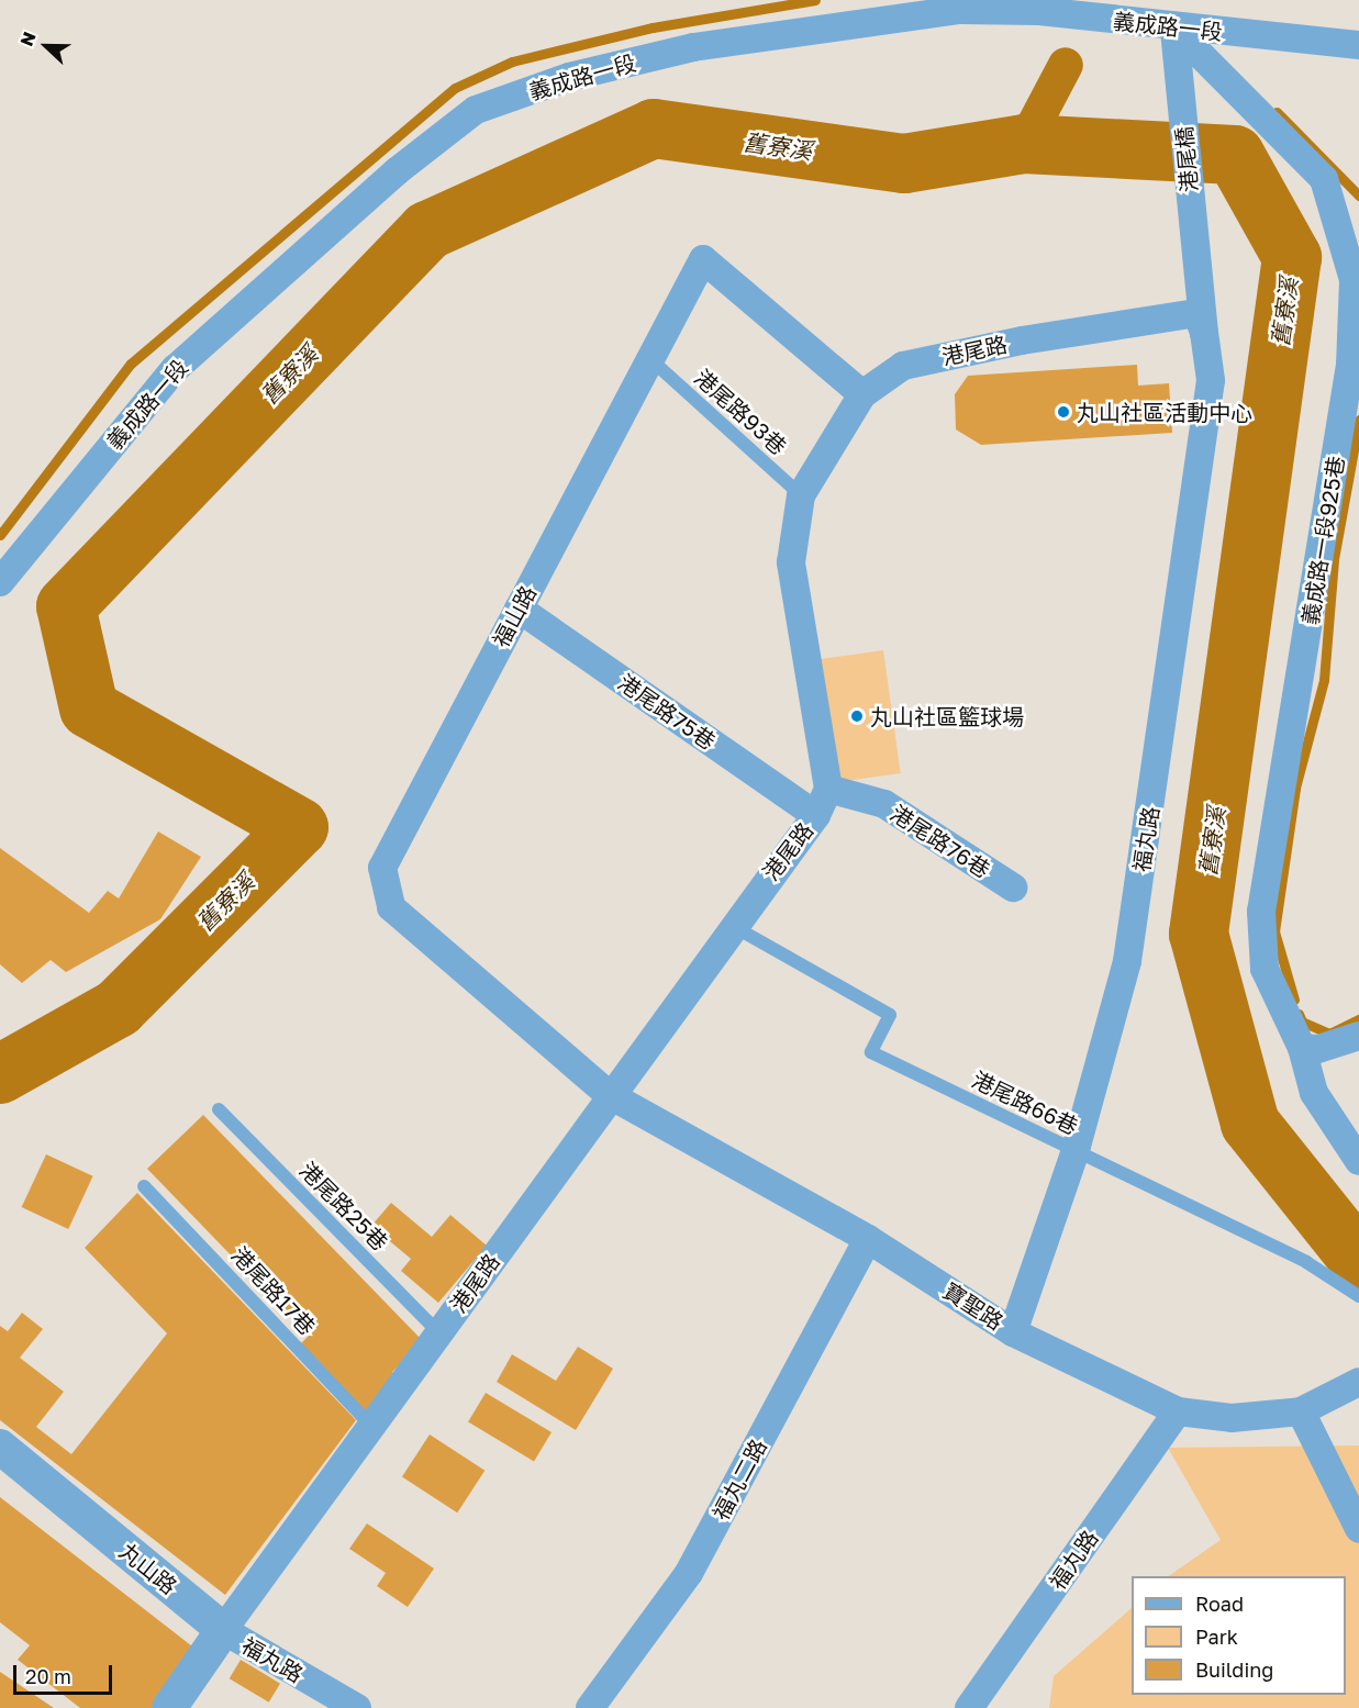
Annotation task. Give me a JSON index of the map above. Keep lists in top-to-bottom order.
{
  "streets": {
    "street": [
      "義成路一段",
      "港尾橋",
      "港尾路",
      "義成路一段925巷",
      "福山路",
      "港尾路75巷",
      "福丸路",
      "港尾路76巷",
      "寶聖路",
      "福丸二路",
      "丸山路"
    ],
    "lane": [
      "港尾路93巷",
      "港尾路66巷",
      "港尾路25巷",
      "港尾路17巷"
    ]
  },
  "crossings": [
    ["義成路一段", "港尾橋"],
    ["義成路一段", "義成路一段925巷"],
    ["港尾橋", "港尾路"],
    ["港尾橋", "義成路一段925巷"],
    ["港尾橋", "福丸路"],
    ["港尾路", "港尾路93巷"],
    ["港尾路", "福山路"],
    ["港尾路", "港尾路75巷"],
    ["港尾路", "福丸路"],
    ["港尾路", "港尾路76巷"],
    ["港尾路", "港尾路66巷"],
    ["港尾路", "港尾路25巷"],
    ["港尾路", "港尾路17巷"],
    ["港尾路", "寶聖路"],
    ["港尾路", "丸山路"],
    ["港尾路93巷", "福山路"],
    ["福山路", "港尾路75巷"],
    ["福山路", "寶聖路"],
    ["福丸路", "港尾路66巷"],
    ["福丸路", "寶聖路"],
    ["福丸路", "丸山路"],
    ["寶聖路", "福丸二路"]
  ],
  "water": ["舊寮溪"],
  "places": ["丸山社區活動中心", "丸山社區籃球場"],
  "legend": ["Road", "Park", "Building"],
  "scale_bar": "20 m",
  "north": "left"
}
